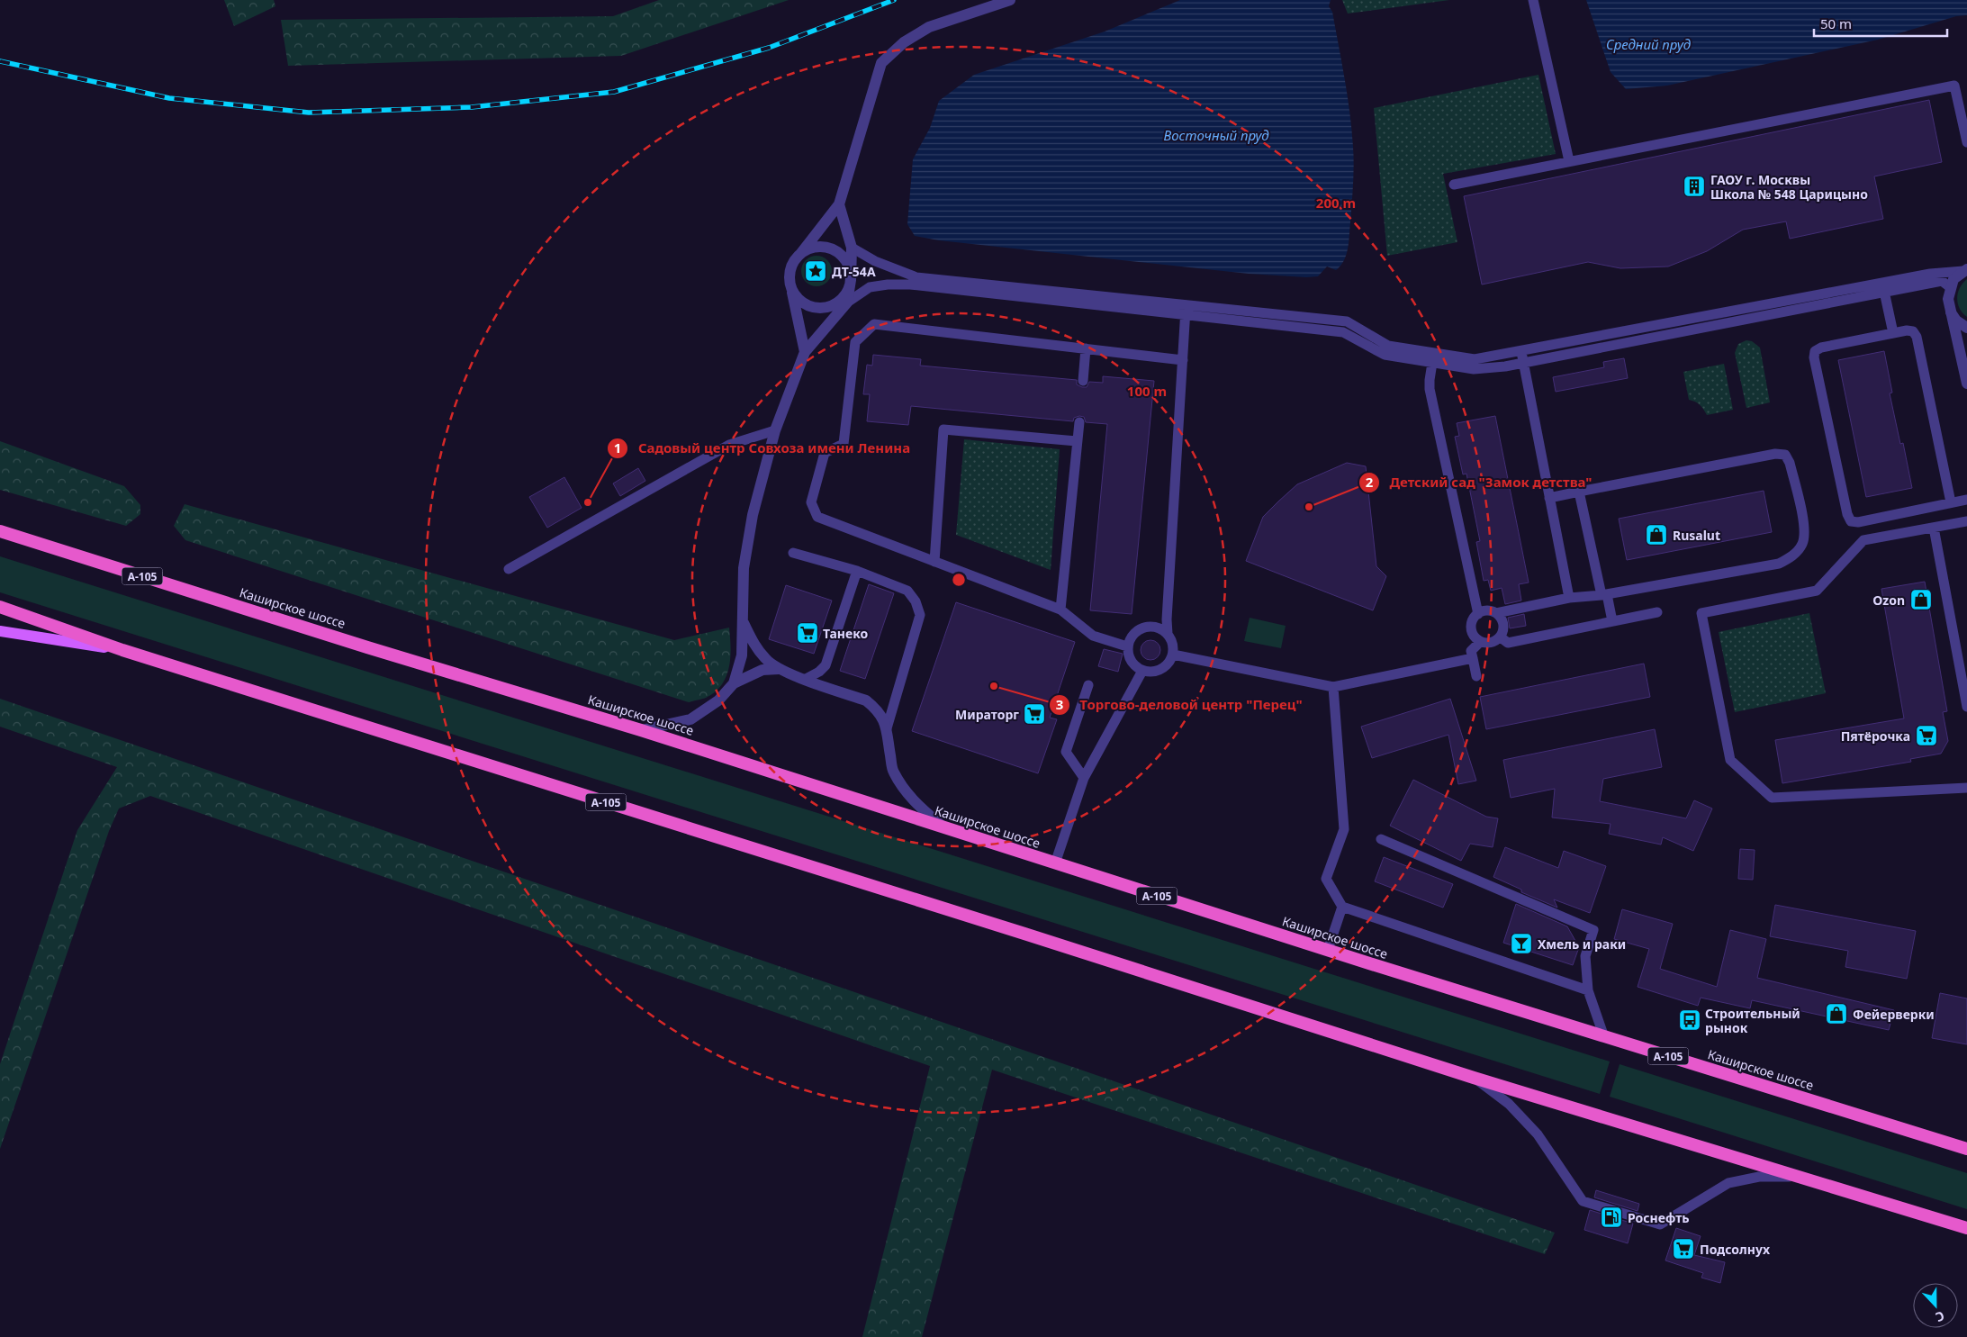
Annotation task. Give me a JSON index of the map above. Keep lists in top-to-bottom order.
{
  "streets": {
    "highway": ["А-105", "Каширское шоссе"]
  },
  "water": ["Средний пруд", "Восточный пруд"],
  "places": {
    "building": ["ГАОУ г. Москвы Школа № 548 Царицыно"],
    "place": ["ДТ-54А"],
    "other": ["Садовый центр Совхоза имени Ленина", "Детский сад \"Замок детства\"", "Торгово-деловой центр \"Перец\""],
    "shop": ["Rusalut", "Ozon", "Фейерверки"],
    "supermarket": [
      "Танеко",
      "Мираторг",
      "Пятёрочка",
      "Подсолнух"
    ],
    "bar": ["Хмель и раки"],
    "bus stop": ["Строительный рынок"],
    "fuel station": ["Роснефть"]
  },
  "scale_bar": "50 m",
  "north": "bottom",
  "rings": ["200 m", "100 m"]
}
